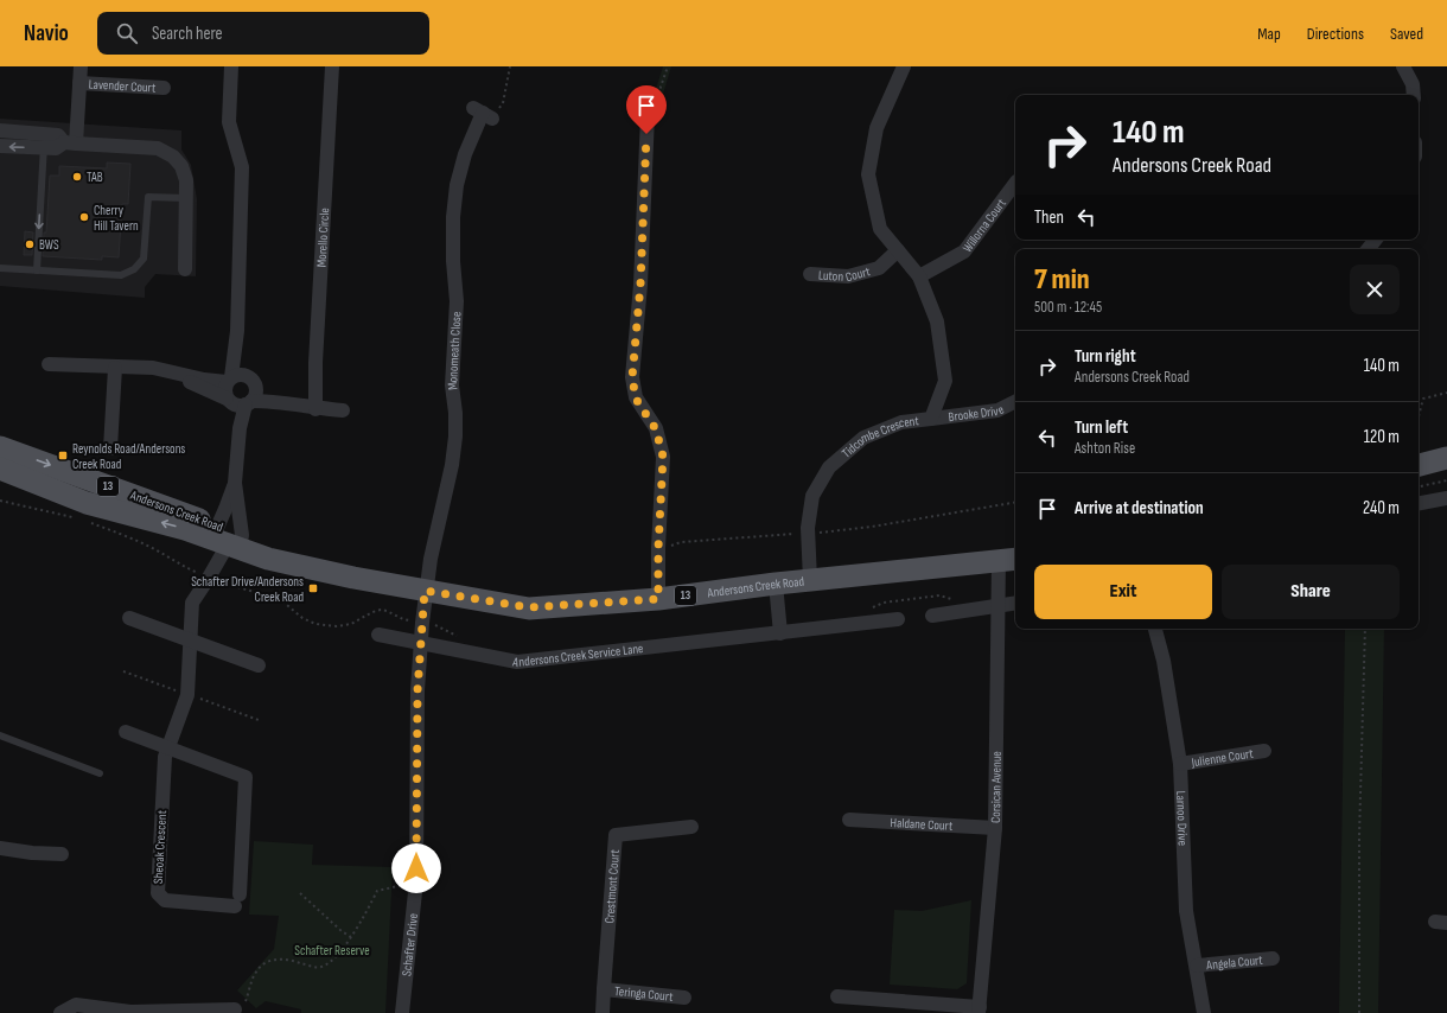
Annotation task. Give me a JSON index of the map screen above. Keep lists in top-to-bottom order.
{
  "streets": {
    "main road": ["13", "Andersons Creek Road"],
    "street": [
      "Lavender Court",
      "Willorna Court",
      "Morello Circle",
      "Luton Court",
      "Monomeath Close",
      "Brooke Drive",
      "Tidcombe Crescent",
      "Andersons Creek Service Lane",
      "Julienne Court",
      "Corsican Avenue",
      "Larnoo Drive",
      "Haldane Court",
      "Sheoak Crescent",
      "Crestmont Court",
      "Schafter Drive",
      "Angela Court",
      "Teringa Court"
    ]
  },
  "crossings": [
    ["Willorna Court", "Tidcombe Crescent"],
    ["Luton Court", "Tidcombe Crescent"],
    ["Monomeath Close", "Andersons Creek Road"],
    ["Monomeath Close", "Schafter Drive"],
    ["Brooke Drive", "Tidcombe Crescent"],
    ["Tidcombe Crescent", "Andersons Creek Road"],
    ["Andersons Creek Road", "Corsican Avenue"],
    ["Andersons Creek Road", "Sheoak Crescent"],
    ["Andersons Creek Road", "Schafter Drive"],
    ["Andersons Creek Service Lane", "Schafter Drive"],
    ["Julienne Court", "Larnoo Drive"],
    ["Corsican Avenue", "Haldane Court"],
    ["Larnoo Drive", "Angela Court"],
    ["Crestmont Court", "Teringa Court"]
  ],
  "parks": ["Schafter Reserve"],
  "places": {
    "other": ["TAB", "Cherry Hill Tavern", "BWS"],
    "transit": ["Reynolds Road/Andersons Creek Road", "Schafter Drive/Andersons Creek Road"]
  },
  "page": {
    "header": "Navio",
    "search": "Search here",
    "nav": ["Map", "Directions", "Saved"],
    "turn": ["140 m", "Andersons Creek Road"],
    "then": "Then",
    "heading": ["7 min", "500 m · 12:45"],
    "list": [
      {
        "name": "Turn right",
        "note": "Andersons Creek Road",
        "value": "140 m"
      },
      {
        "name": "Turn left",
        "note": "Ashton Rise",
        "value": "120 m"
      },
      {
        "name": "Arrive at destination",
        "value": "240 m"
      }
    ],
    "buttons": ["Exit", "Share"]
  }
}
